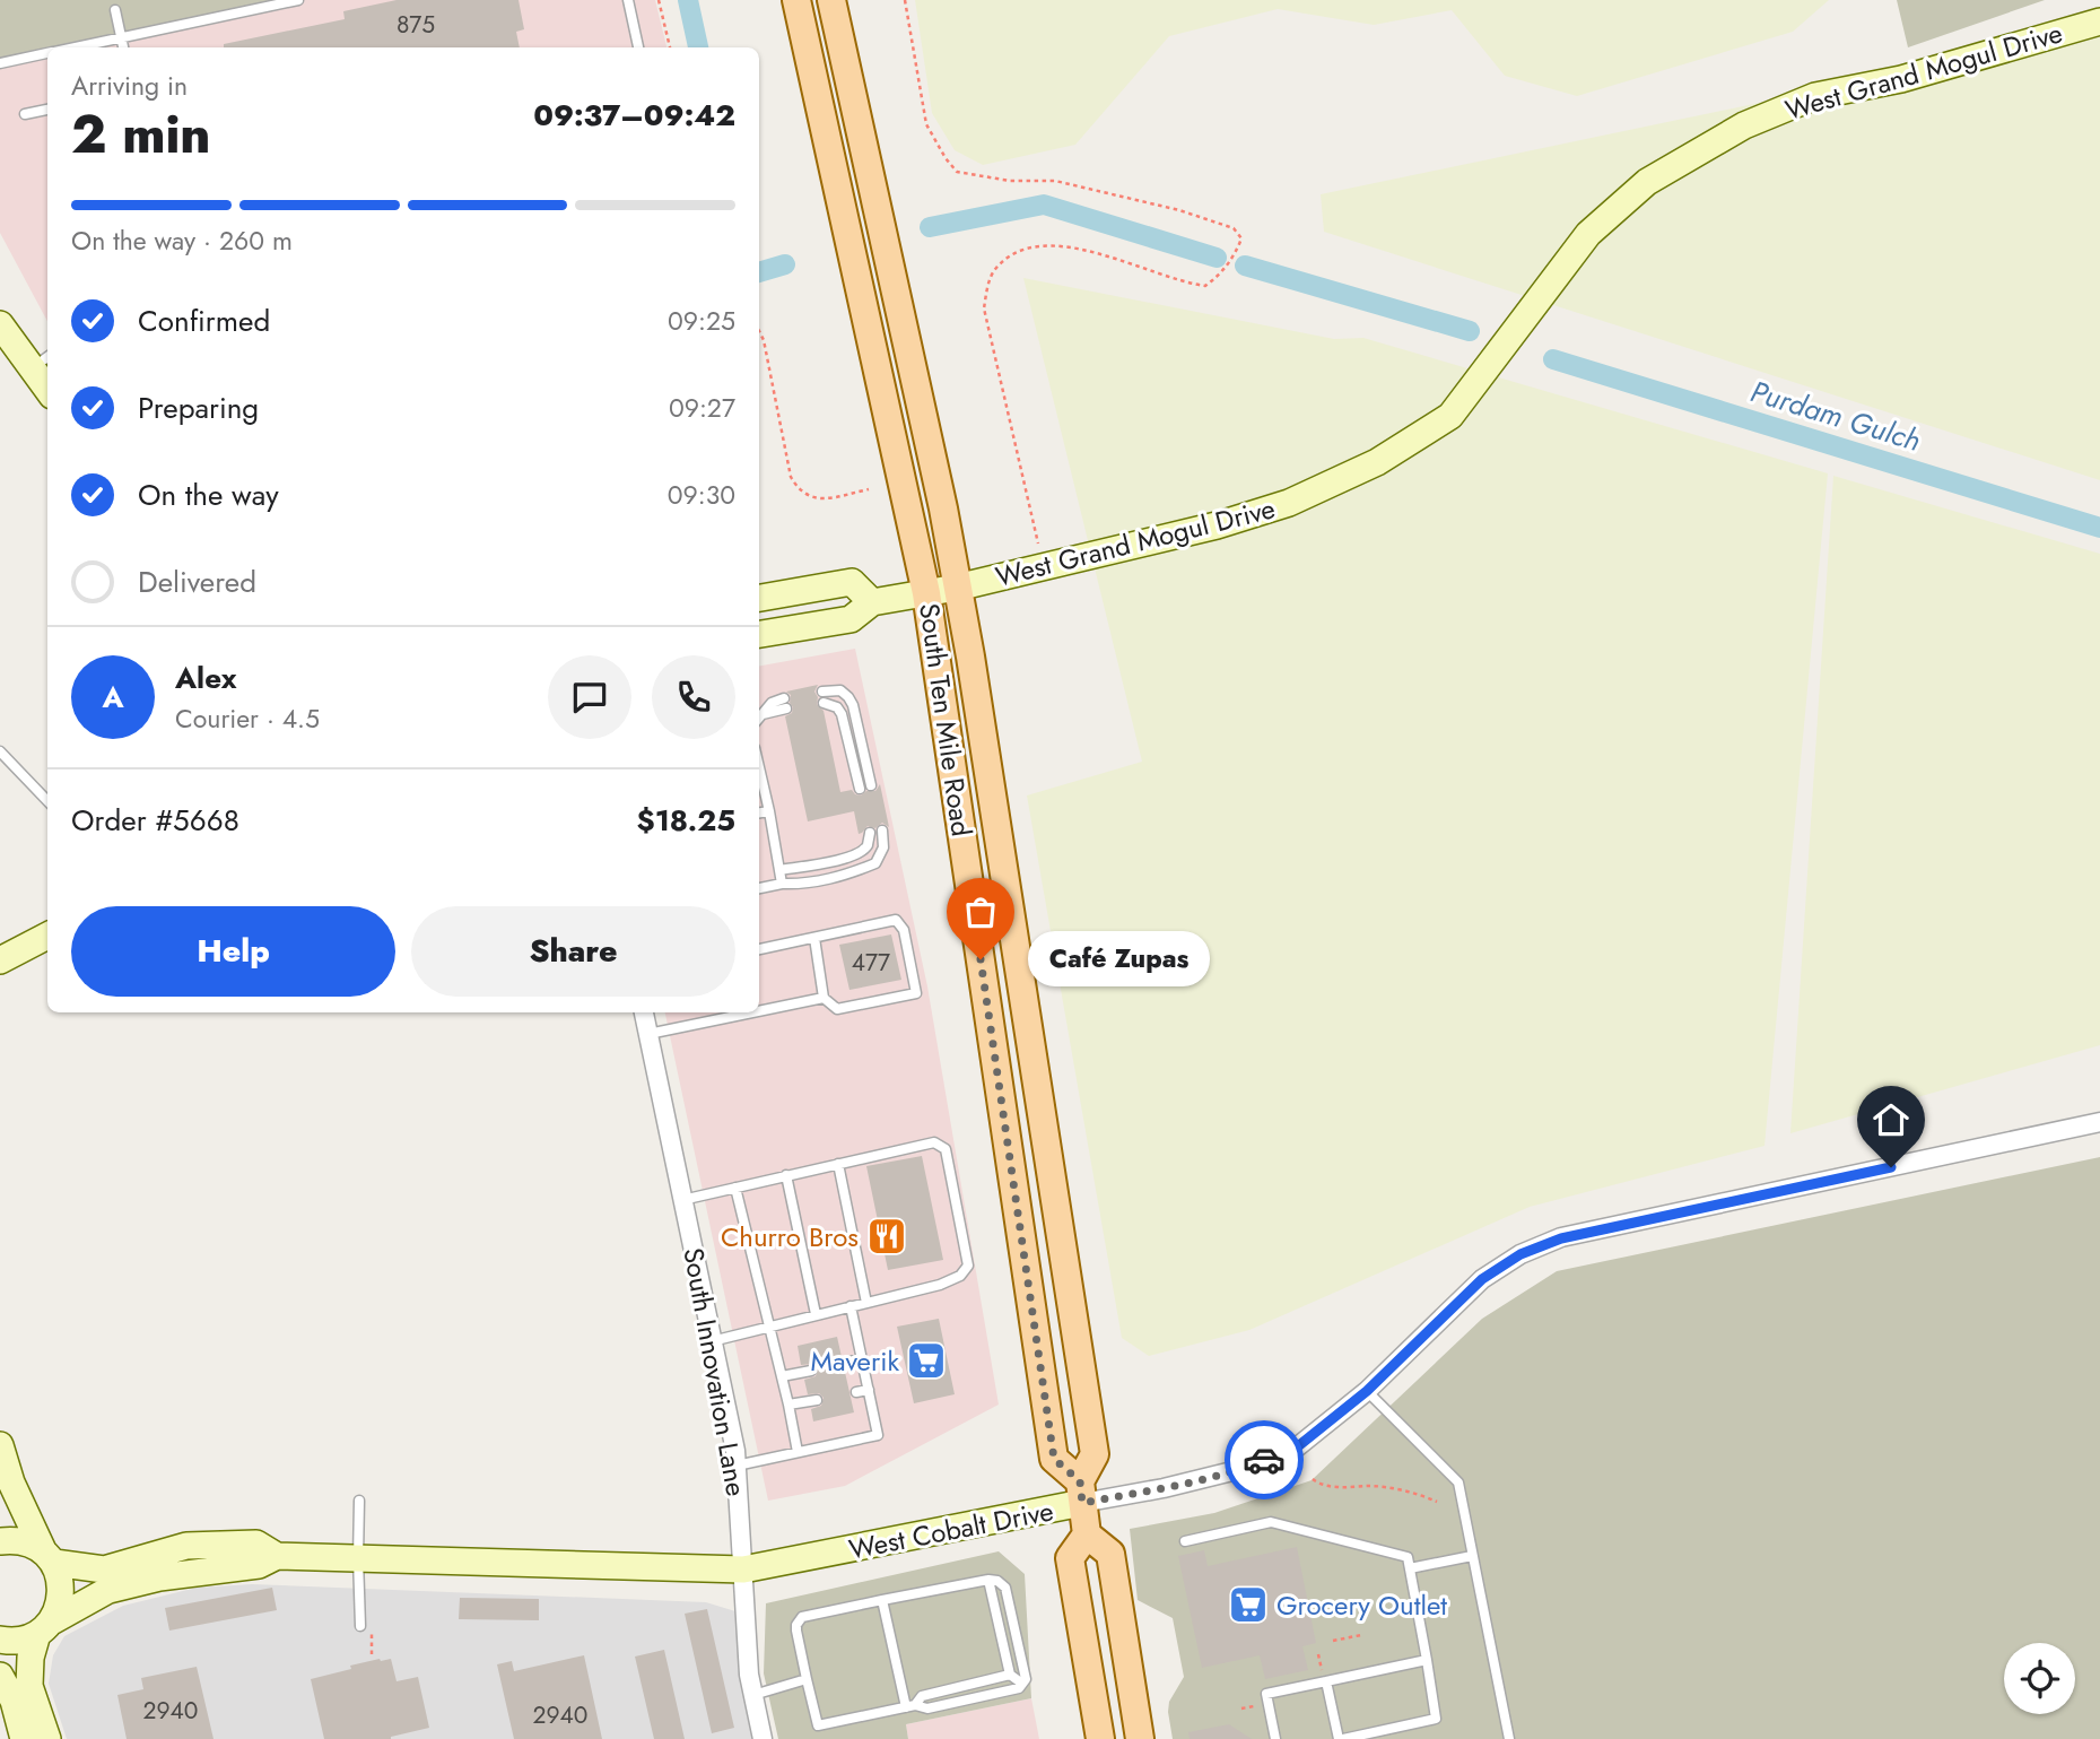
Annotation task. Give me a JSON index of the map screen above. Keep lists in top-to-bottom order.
{
  "streets": {
    "main road": ["South Ten Mile Road"],
    "street": ["West Grand Mogul Drive", "South Innovation Lane", "West Cobalt Drive"]
  },
  "crossings": [
    ["West Grand Mogul Drive", "South Ten Mile Road"],
    ["South Ten Mile Road", "West Cobalt Drive"],
    ["South Innovation Lane", "West Cobalt Drive"]
  ],
  "water": ["Purdam Gulch"],
  "places": {
    "other": ["Café Zupas"],
    "restaurant": ["Churro Bros"],
    "supermarket": ["Maverik", "Grocery Outlet"]
  },
  "house_numbers": [
    "875",
    "477",
    "2940",
    "2940"
  ],
  "page": {
    "heading": ["2 min", "Arriving in", "09:37–09:42"],
    "panel": [
      "Alex",
      "Courier · 4.5",
      "Order #5668",
      "$18.25"
    ],
    "bar": "On the way · 260 m",
    "list": [
      ["Confirmed", "09:25"],
      ["Preparing", "09:27"],
      ["On the way", "09:30"],
      "Delivered"
    ],
    "round": "A",
    "buttons": ["Help", "Share"],
    "bubble": "Café Zupas"
  }
}
